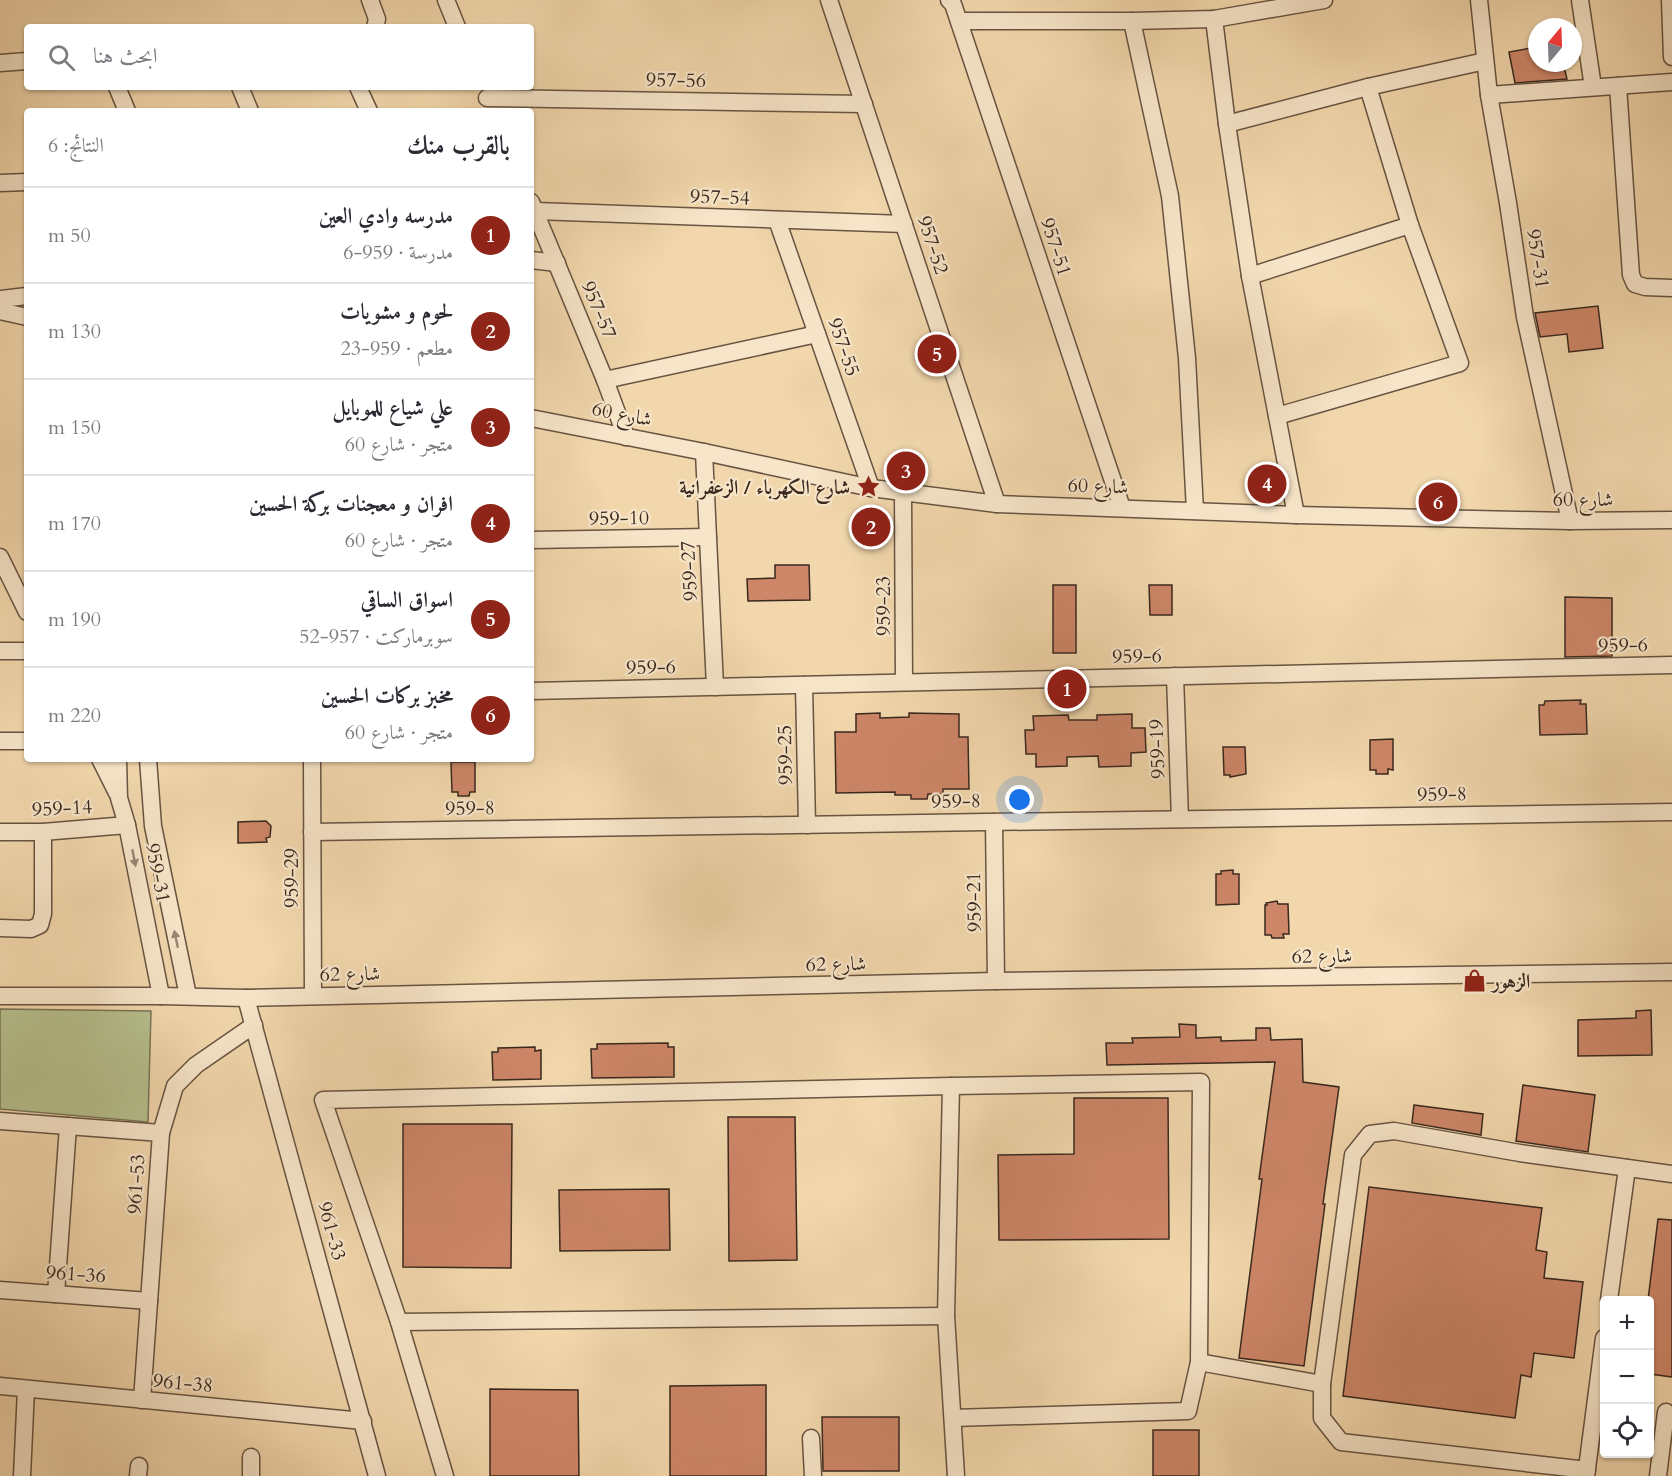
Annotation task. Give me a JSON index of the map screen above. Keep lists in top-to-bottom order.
{
  "streets": {
    "street": [
      "957-56",
      "957-54",
      "957-52",
      "957-51",
      "957-31",
      "957-57",
      "957-55",
      "شارع 60",
      "959-10",
      "959-27",
      "959-23",
      "959-6",
      "959-19",
      "959-25",
      "959-8",
      "959-14",
      "959-31",
      "959-29",
      "959-21",
      "شارع 62",
      "961-53",
      "961-33",
      "961-36",
      "961-38"
    ]
  },
  "crossings": [
    ["957-56", "957-52"],
    ["957-54", "957-52"],
    ["957-54", "957-55"],
    ["957-52", "شارع 60"],
    ["957-51", "شارع 60"],
    ["957-31", "شارع 60"],
    ["957-57", "شارع 60"],
    ["957-55", "شارع 60"],
    ["شارع 60", "959-27"],
    ["شارع 60", "959-23"],
    ["959-10", "959-27"],
    ["959-27", "959-6"],
    ["959-23", "959-6"],
    ["959-6", "959-19"],
    ["959-6", "959-25"],
    ["959-19", "959-8"],
    ["959-25", "959-8"],
    ["959-8", "959-29"],
    ["959-8", "959-21"],
    ["959-14", "959-31"],
    ["959-31", "شارع 62"],
    ["959-29", "شارع 62"],
    ["959-21", "شارع 62"],
    ["شارع 62", "961-33"],
    ["961-53", "961-36"],
    ["961-53", "961-38"],
    ["961-33", "961-38"]
  ],
  "places": {
    "place": ["شارع الكهرباء / الزعفرانية"],
    "shop": ["الزهور"]
  },
  "north": "top",
  "page": {
    "search": "ابحث هنا",
    "heading": ["بالقرب منك", "النتائج: 6"],
    "list": [
      {
        "mark": "1",
        "name": "مدرسه وادي العين",
        "note": "مدرسة · 959-6",
        "value": "50 m"
      },
      {
        "mark": "2",
        "name": "لحوم و مشويات",
        "note": "مطعم · 959-23",
        "value": "130 m"
      },
      {
        "mark": "3",
        "name": "علي شياع للموبايل",
        "note": "متجر · شارع 60",
        "value": "150 m"
      },
      {
        "mark": "4",
        "name": "افران و معجنات بركة الحسين",
        "note": "متجر · شارع 60",
        "value": "170 m"
      },
      {
        "mark": "5",
        "name": "اسواق الساقي",
        "note": "سوبرماركت · 957-52",
        "value": "190 m"
      },
      {
        "mark": "6",
        "name": "مخبز بركات الحسين",
        "note": "متجر · شارع 60",
        "value": "220 m"
      }
    ],
    "pins": [
      "5",
      "3",
      "4",
      "6",
      "2",
      "1"
    ],
    "map_buttons": ["+", "−"]
  }
}
